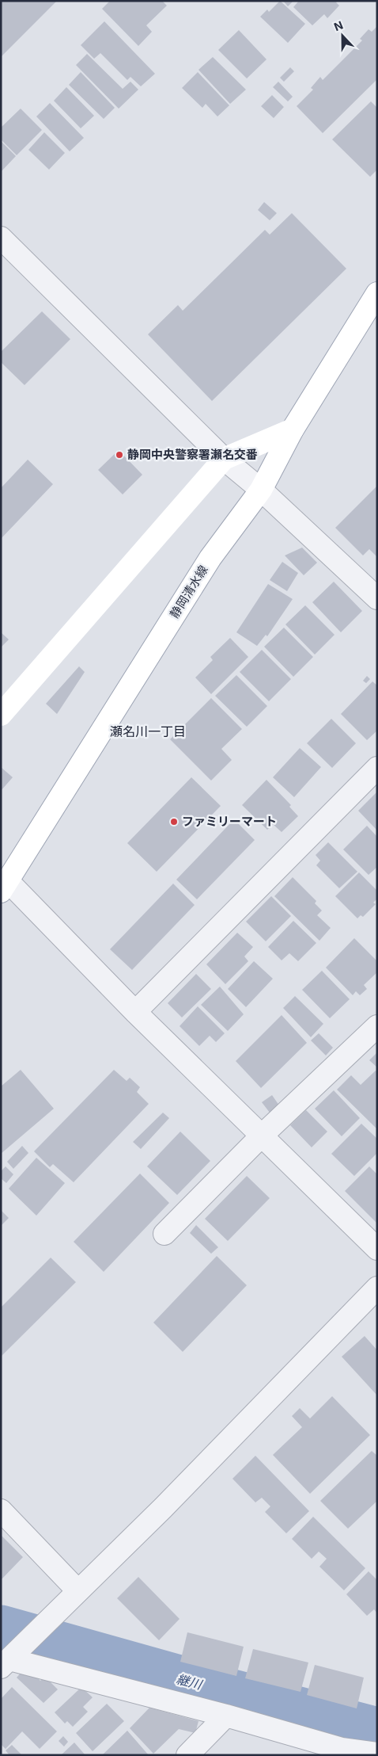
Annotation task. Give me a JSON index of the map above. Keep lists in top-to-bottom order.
{
  "streets": {
    "main road": ["静岡清水線"]
  },
  "districts": ["瀬名川一丁目"],
  "water": ["継川"],
  "places": ["静岡中央警察署瀬名交番", "ファミリーマート"],
  "north": "top"
}
